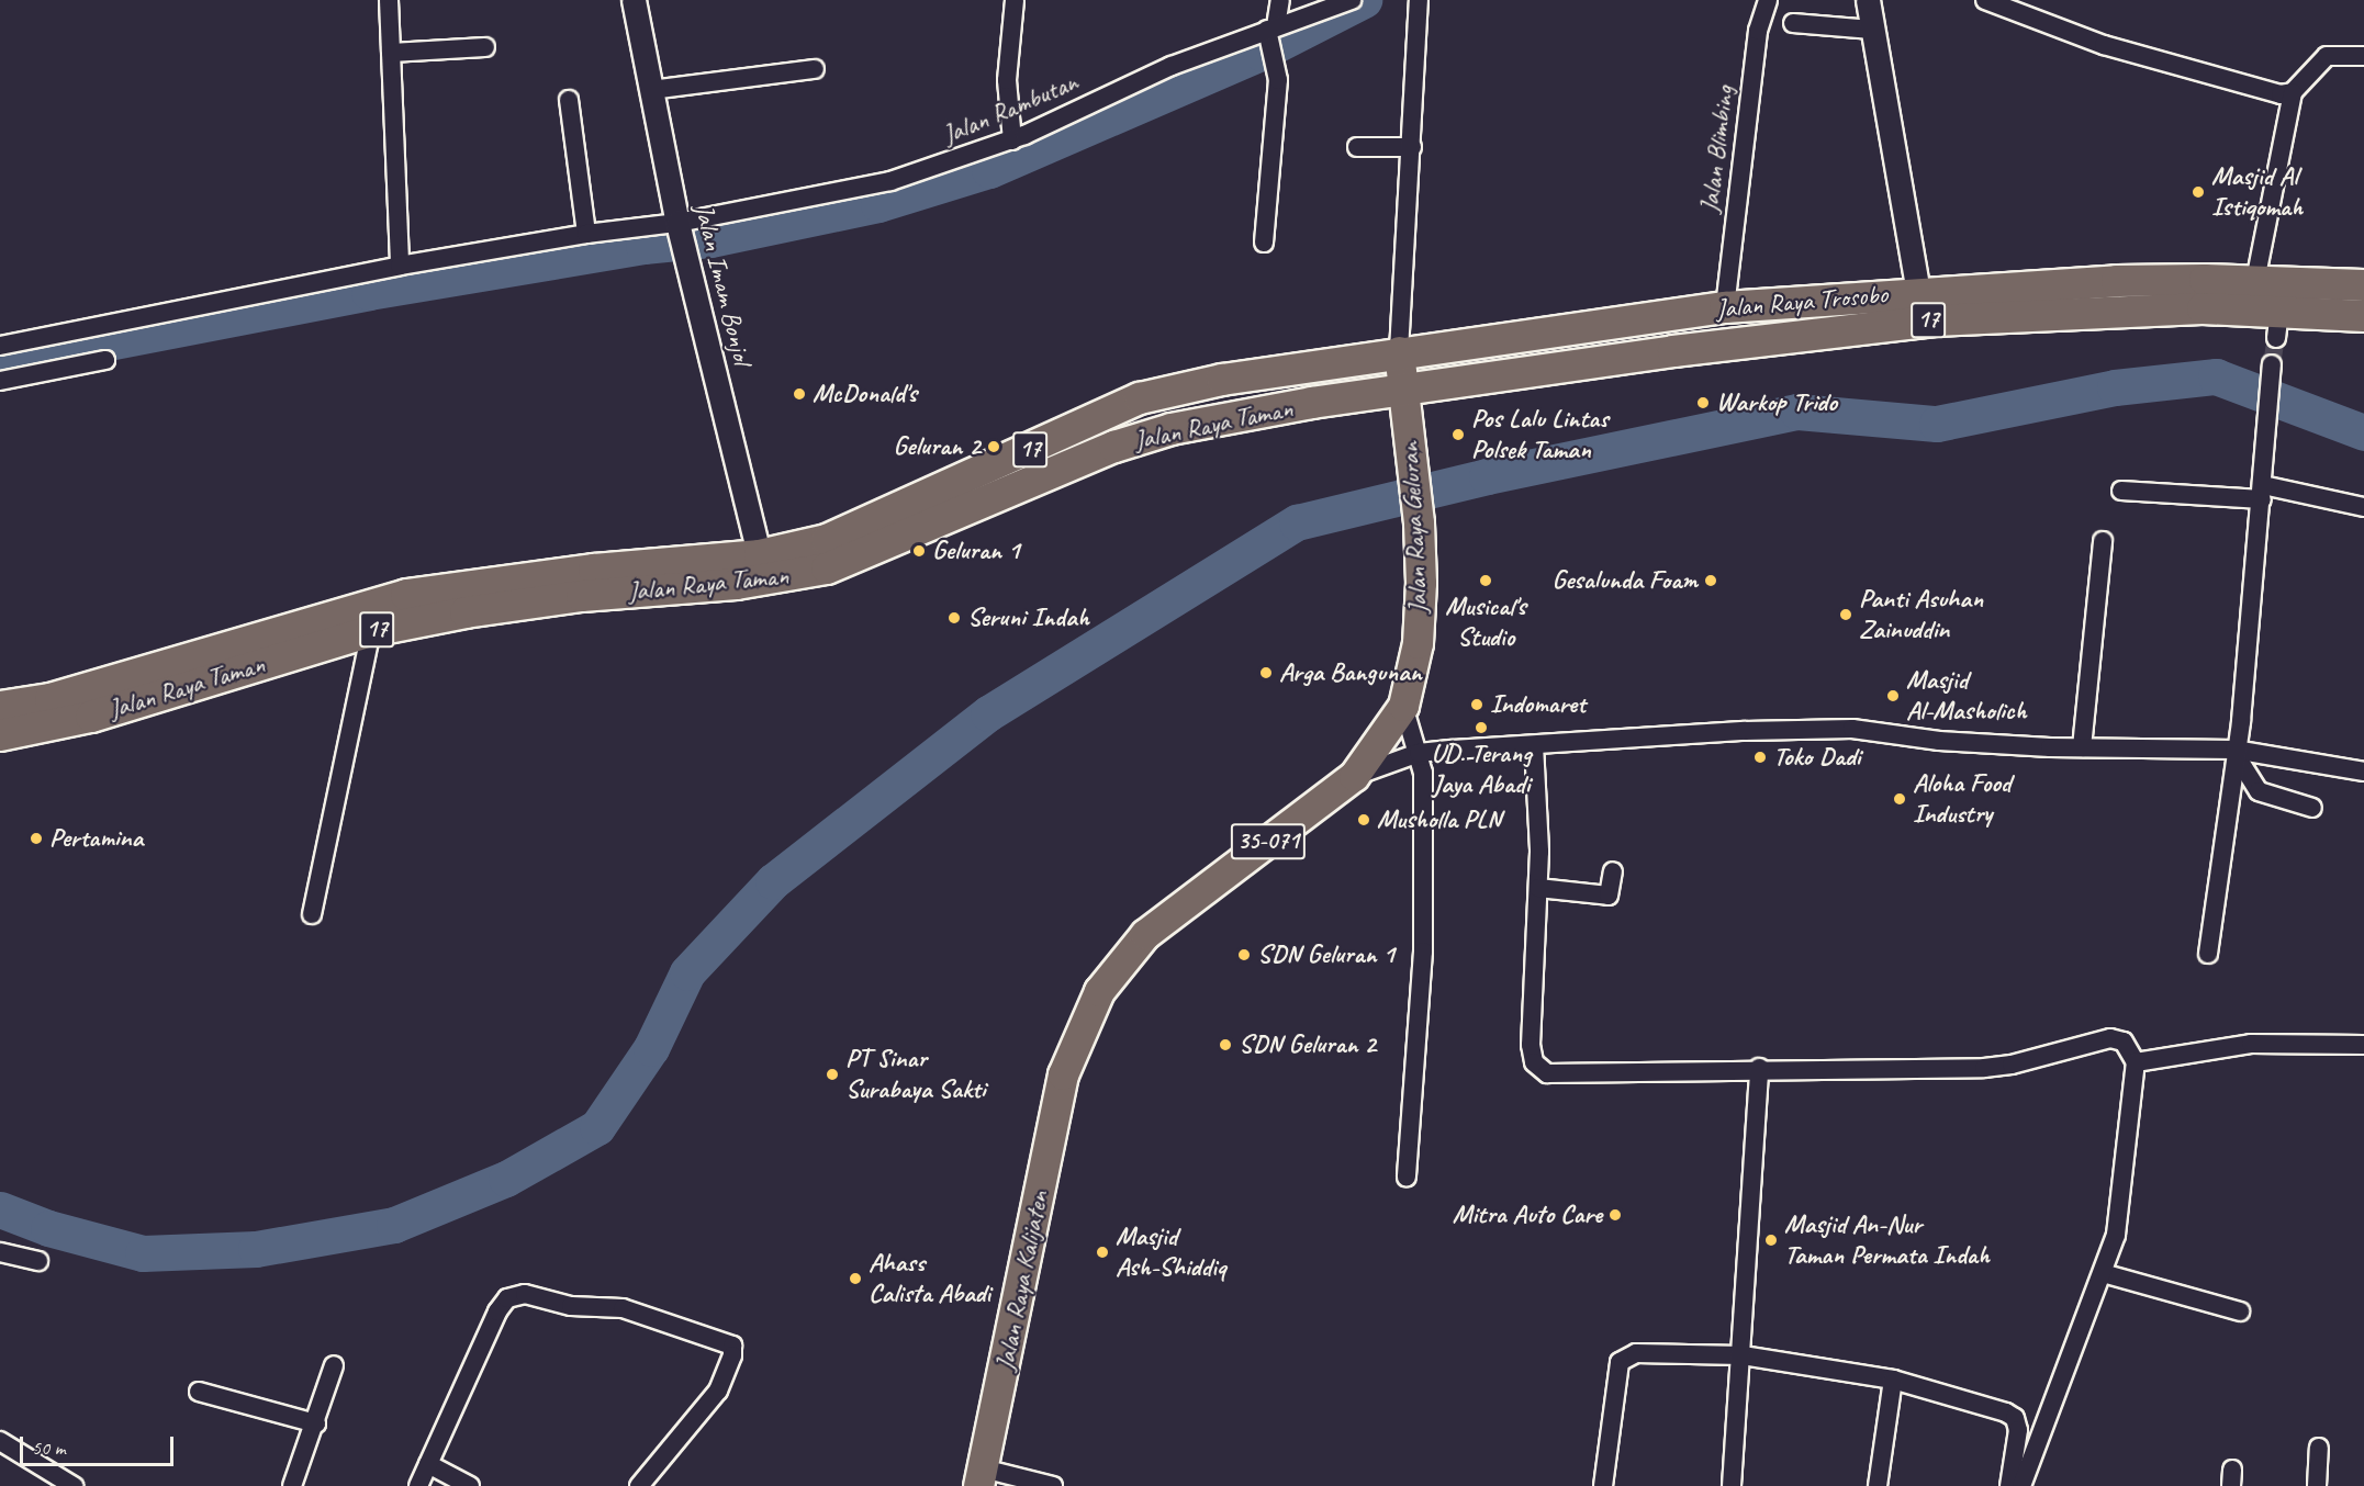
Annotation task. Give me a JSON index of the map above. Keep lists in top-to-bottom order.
{
  "streets": {
    "highway": ["Jalan Raya Trosobo", "17", "Jalan Raya Taman"],
    "main road": ["Jalan Raya Geluran", "35-071", "Jalan Raya Kalijaten"],
    "street": ["Jalan Rambutan", "Jalan Blimbing", "Jalan Imam Bonjol"]
  },
  "crossings": [
    ["Jalan Rambutan", "Jalan Imam Bonjol"],
    ["Jalan Blimbing", "Jalan Raya Trosobo"],
    ["Jalan Imam Bonjol", "Jalan Raya Taman"],
    ["Jalan Raya Trosobo", "Jalan Raya Taman"],
    ["Jalan Raya Trosobo", "Jalan Raya Geluran"],
    ["Jalan Raya Taman", "Jalan Raya Geluran"],
    ["Jalan Raya Geluran", "Jalan Raya Kalijaten"]
  ],
  "places": [
    "Masjid Al Istiqomah",
    "McDonald's",
    "Warkop Trido",
    "Pos Lalu Lintas Polsek Taman",
    "Geluran 2",
    "Geluran 1",
    "Musical's Studio",
    "Gesalunda Foam",
    "Panti Asuhan Zainuddin",
    "Seruni Indah",
    "Arga Bangunan",
    "Masjid Al-Masholich",
    "Indomaret",
    "UD. Terang Jaya Abadi",
    "Toko Dadi",
    "Aloha Food Industry",
    "Musholla PLN",
    "Pertamina",
    "SDN Geluran 1",
    "SDN Geluran 2",
    "PT Sinar Surabaya Sakti",
    "Mitra Auto Care",
    "Masjid An-Nur Taman Permata Indah",
    "Masjid Ash-Shiddiq",
    "Ahass Calista Abadi"
  ],
  "scale_bar": "50 m"
}
